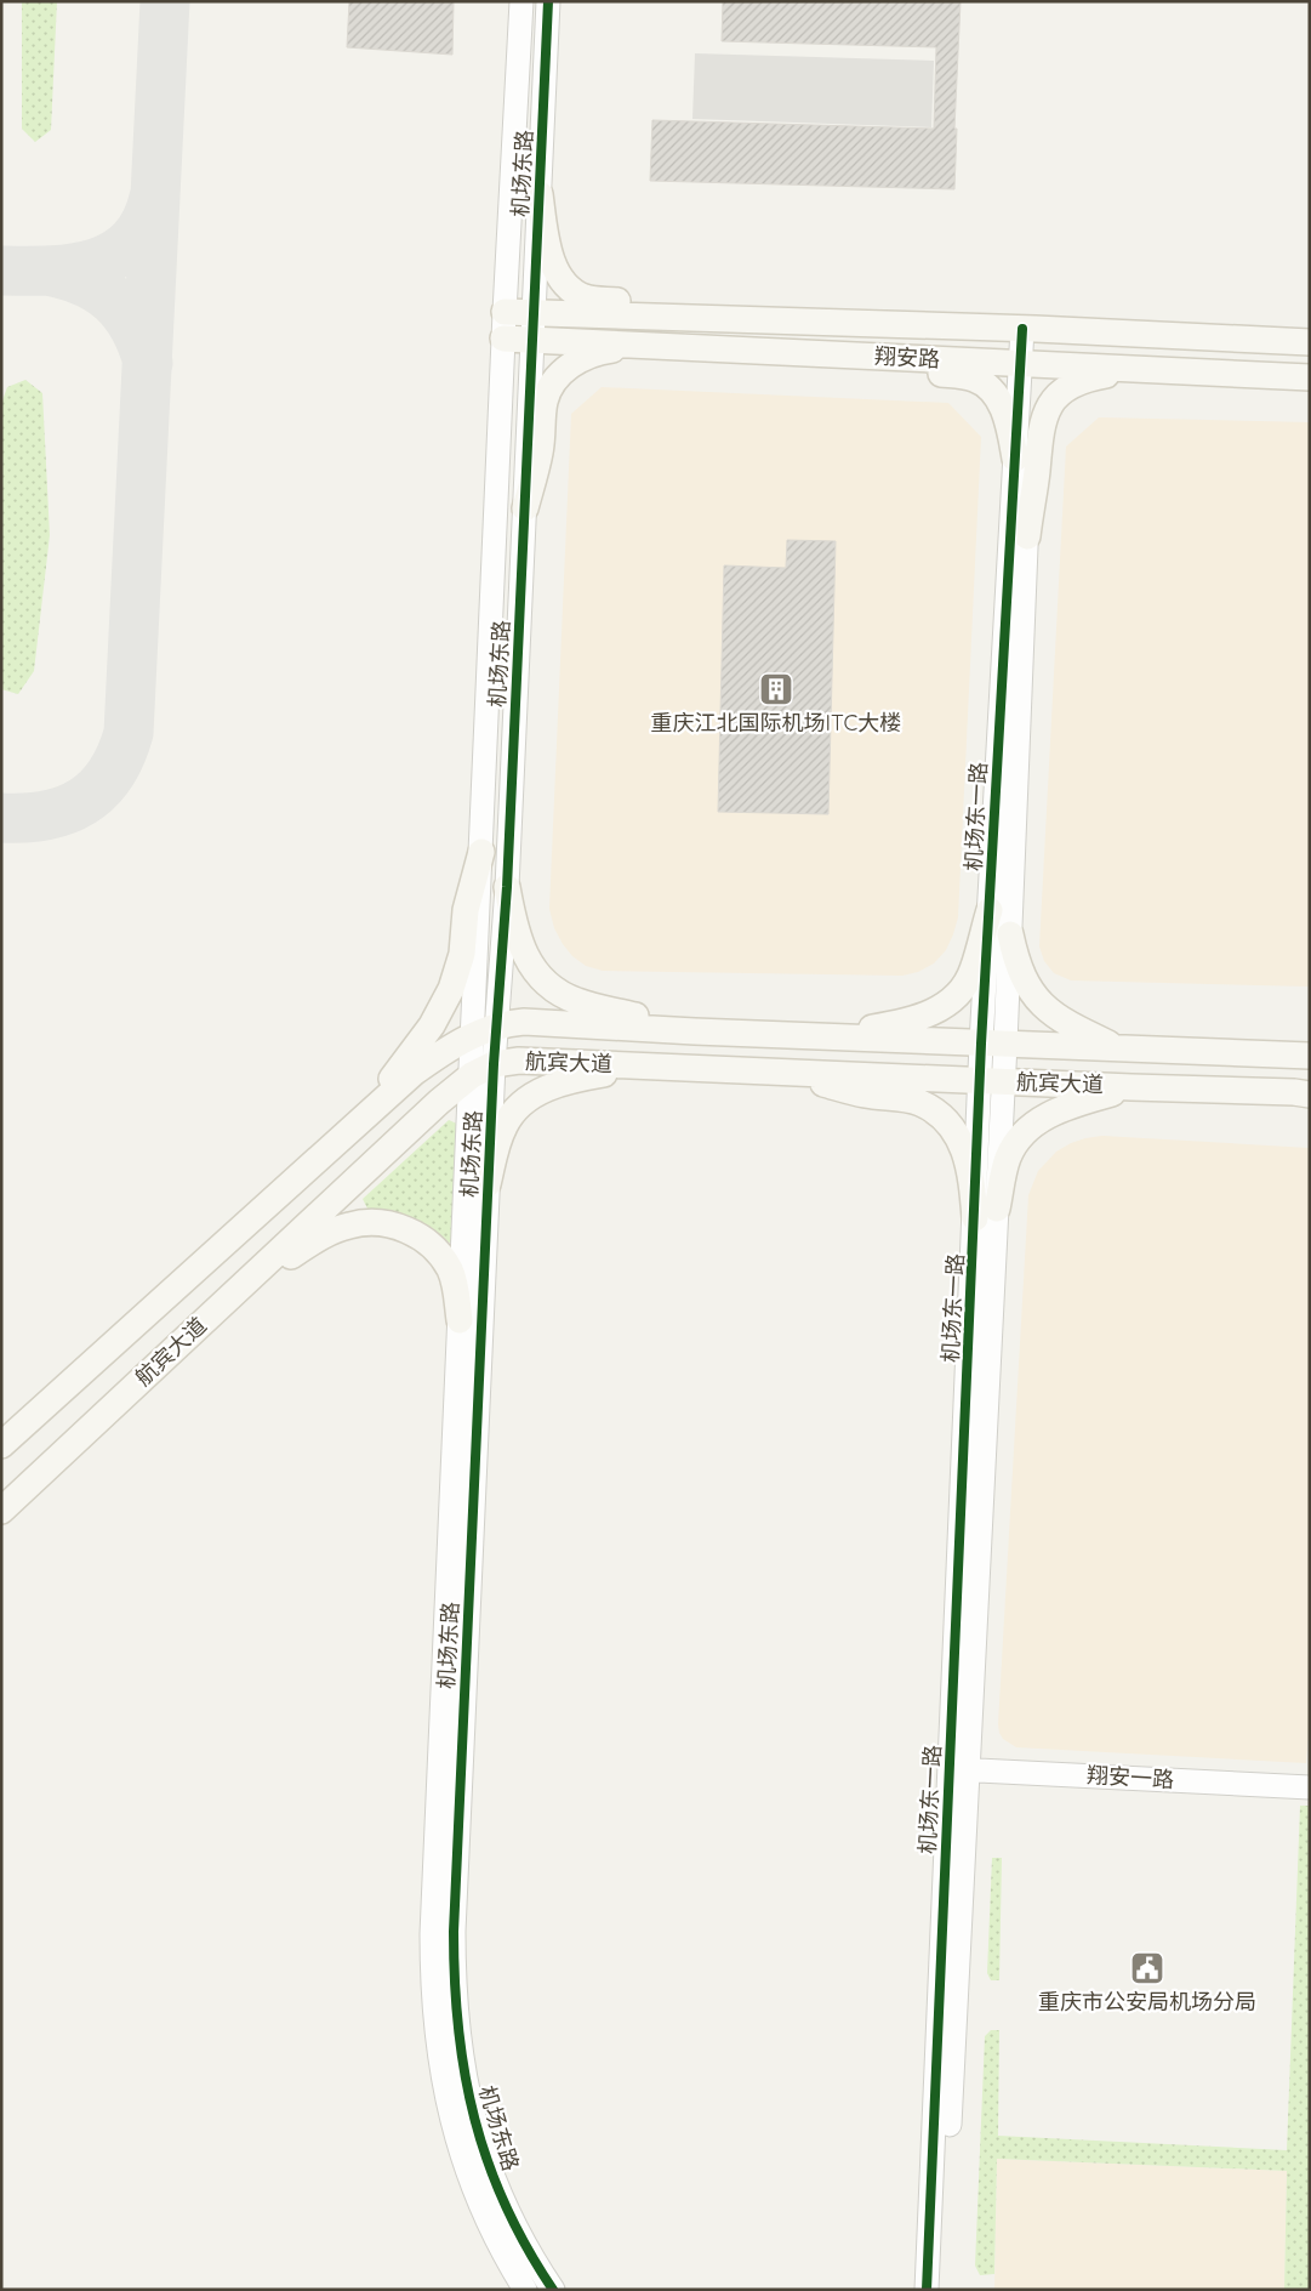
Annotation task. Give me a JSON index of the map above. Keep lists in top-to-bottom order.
{
  "streets": {
    "main road": ["翔安路", "航宾大道"],
    "street": ["机场东路", "机场东一路", "翔安一路"]
  },
  "crossings": [
    ["机场东路", "翔安路"],
    ["机场东路", "航宾大道"],
    ["翔安路", "机场东一路"],
    ["机场东一路", "航宾大道"],
    ["机场东一路", "翔安一路"]
  ],
  "places": {
    "building": ["重庆江北国际机场ITC大楼"],
    "public building": ["重庆市公安局机场分局"]
  }
}
